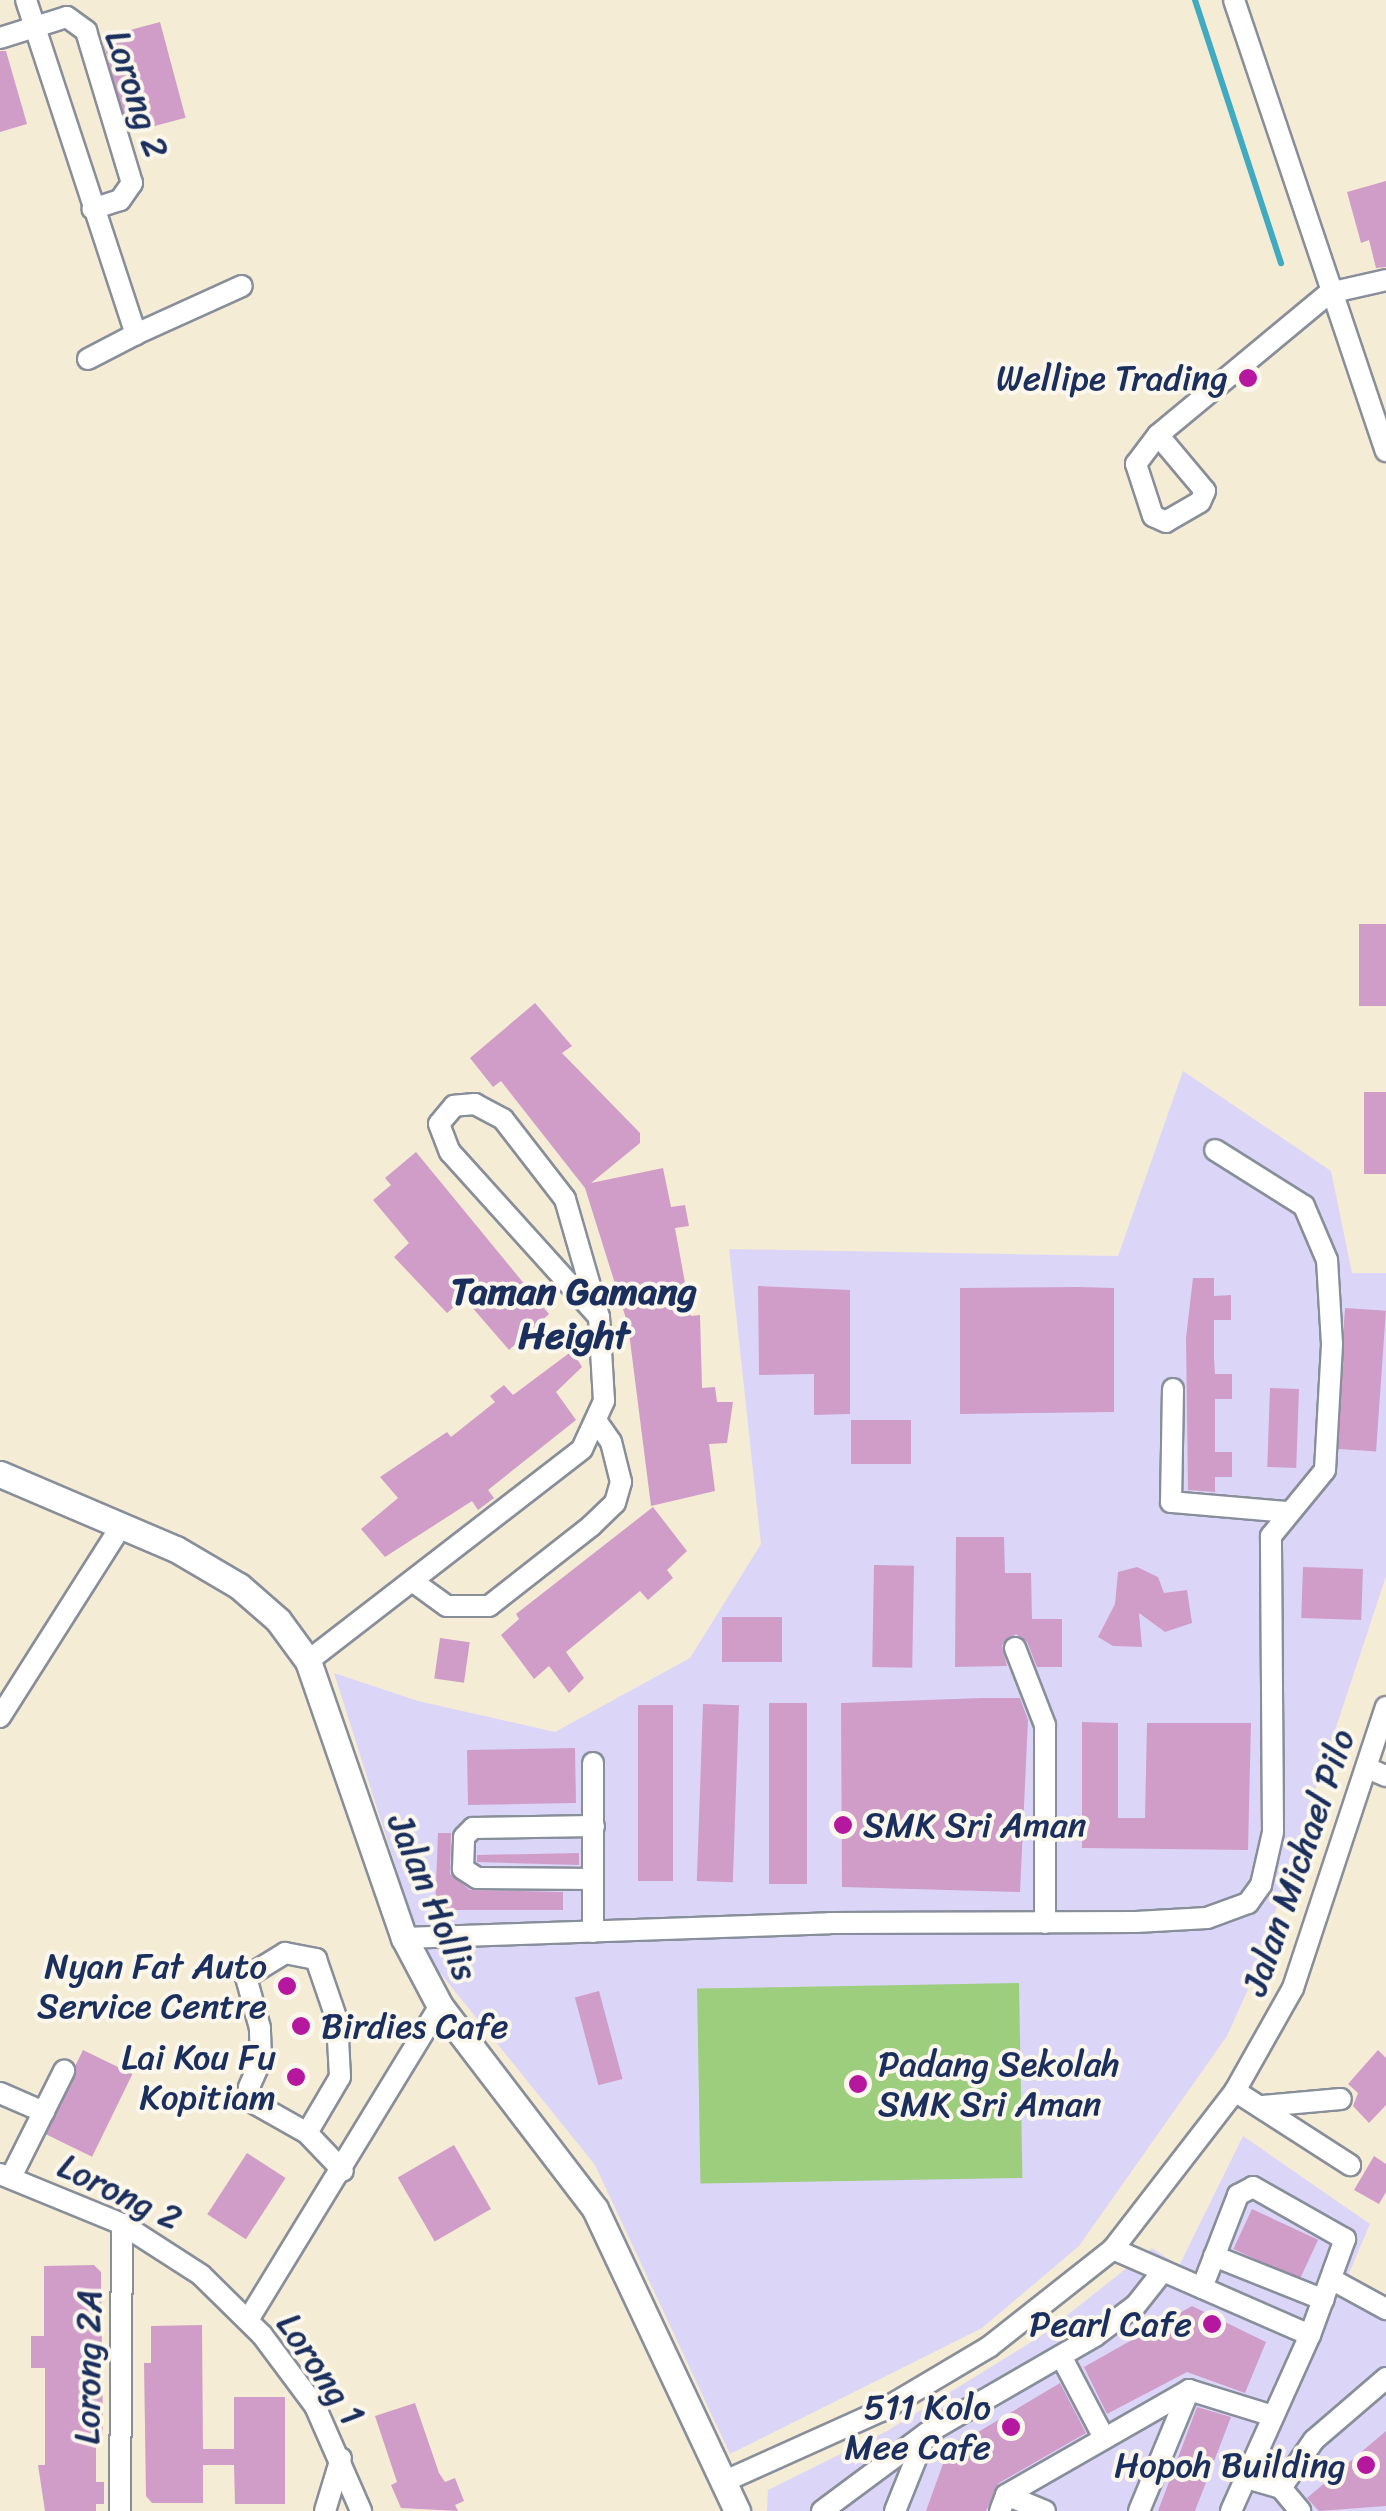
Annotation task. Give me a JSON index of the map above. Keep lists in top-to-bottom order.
{
  "streets": {
    "main road": ["Jalan Hollis"],
    "street": [
      "Lorong 2",
      "Jalan Michael Pilo",
      "Lorong 2A",
      "Lorong 1"
    ]
  },
  "crossings": [
    ["Lorong 2", "Lorong 2A"],
    ["Lorong 2", "Lorong 1"],
    ["Jalan Michael Pilo", "Jalan Hollis"]
  ],
  "districts": ["Taman Gamang Height"],
  "places": [
    "Wellipe Trading",
    "SMK Sri Aman",
    "Nyan Fat Auto Service Centre",
    "Birdies Cafe",
    "Lai Kou Fu Kopitiam",
    "Padang Sekolah SMK Sri Aman",
    "Pearl Cafe",
    "511 Kolo Mee Cafe",
    "Hopoh Building"
  ]
}
